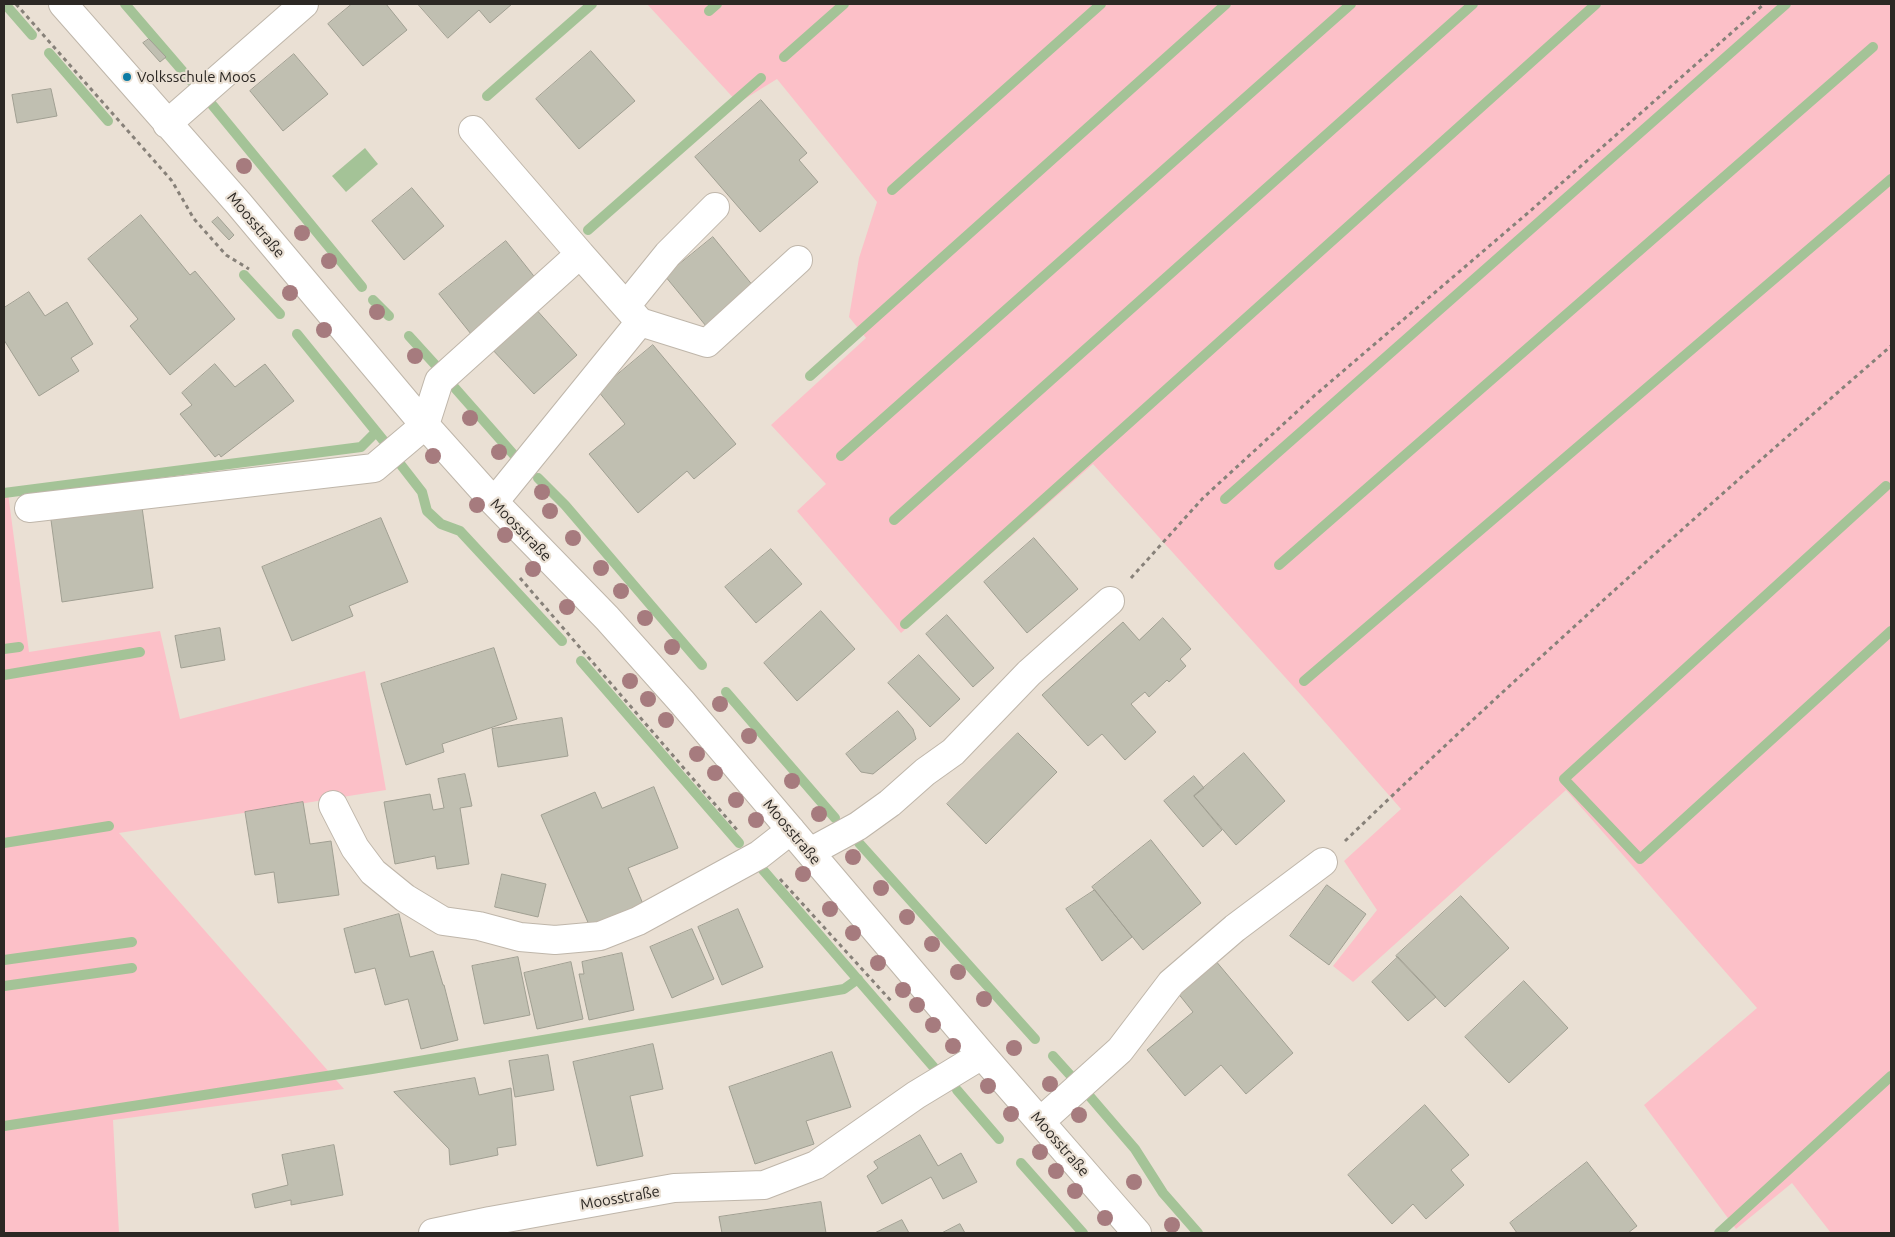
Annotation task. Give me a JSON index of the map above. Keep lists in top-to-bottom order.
{
  "streets": {
    "street": ["Moosstraße"]
  },
  "places": ["Volksschule Moos"]
}
